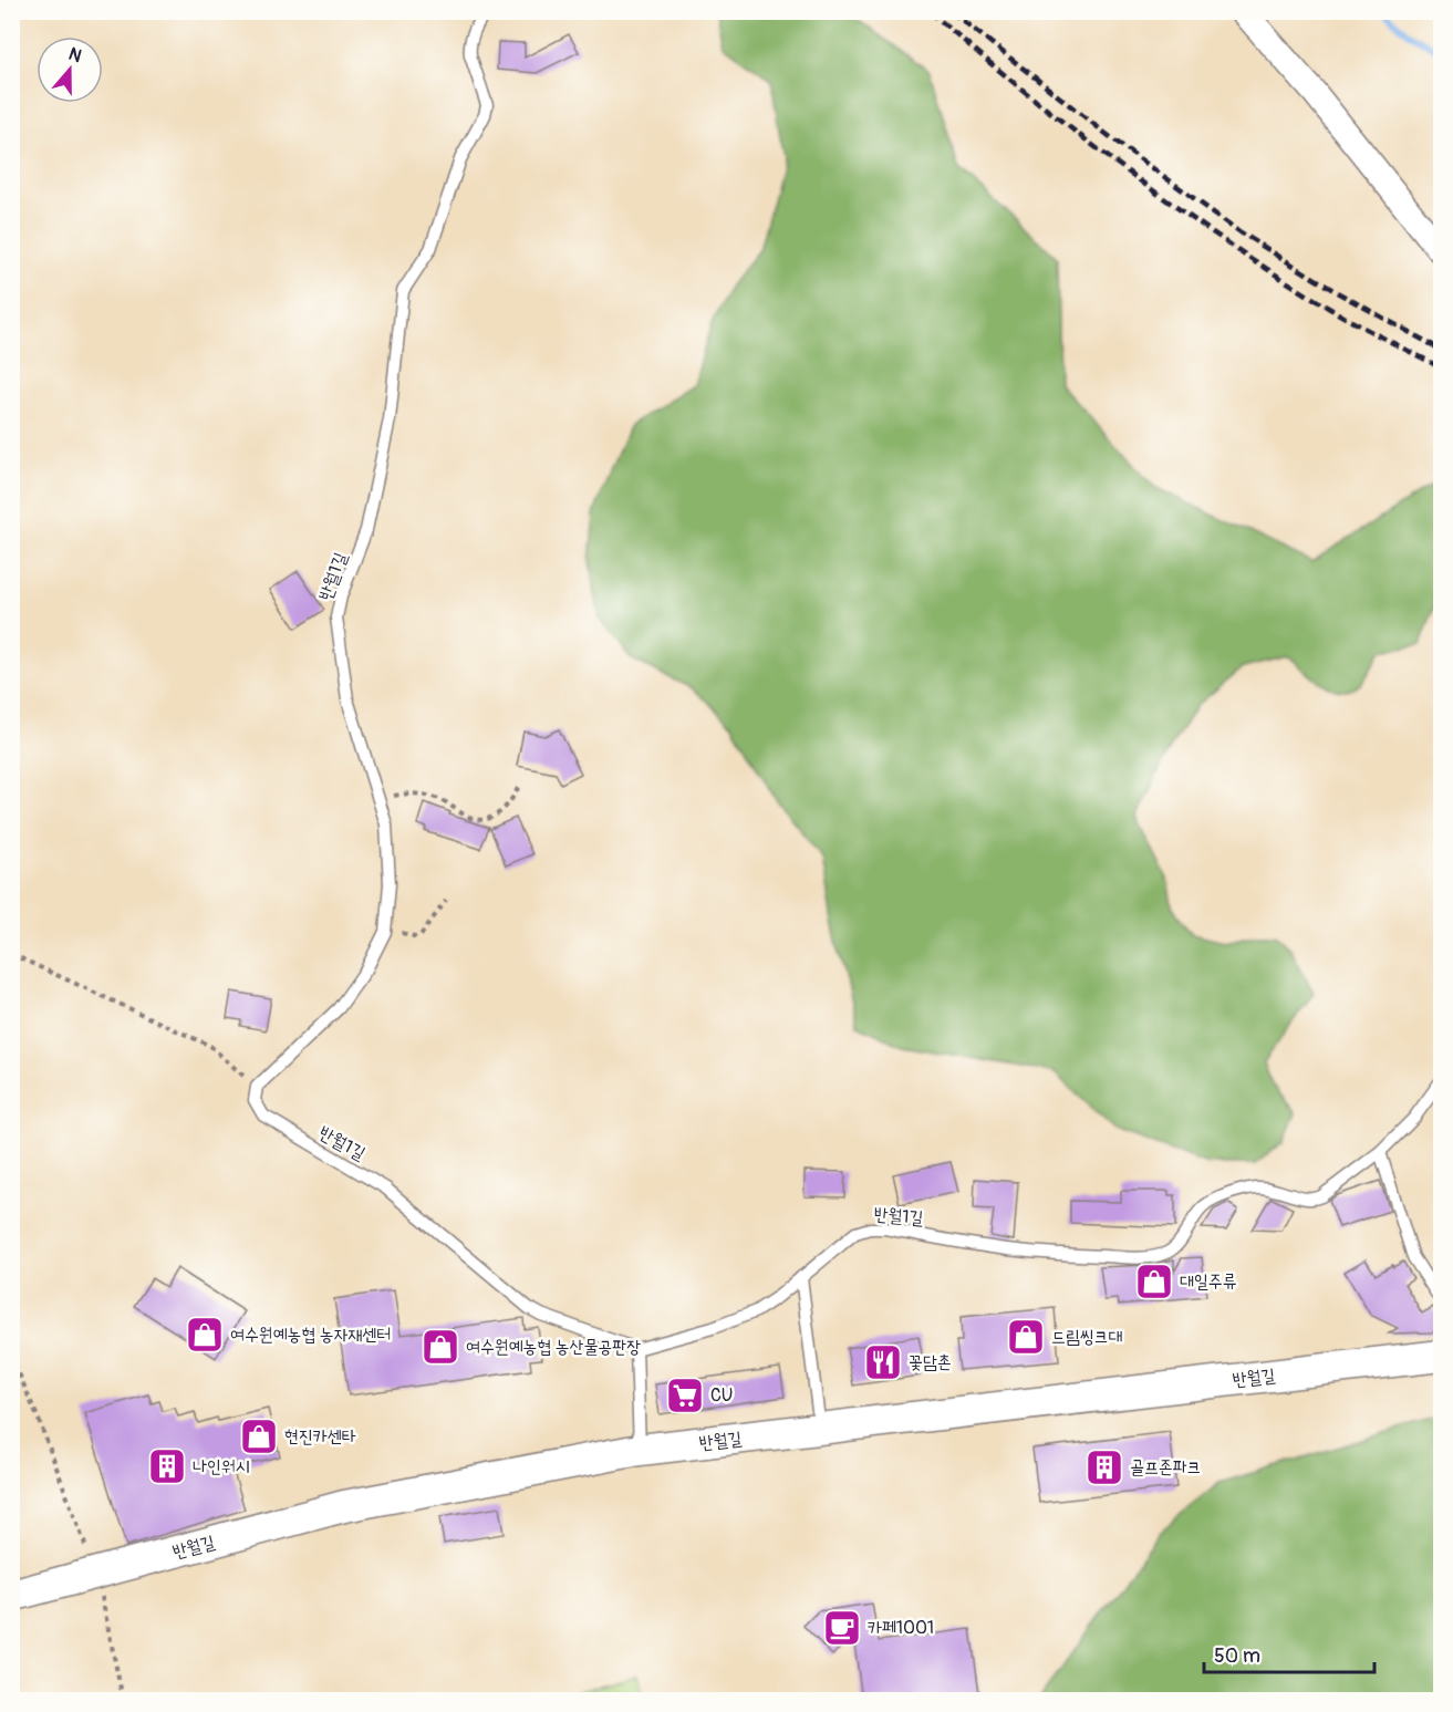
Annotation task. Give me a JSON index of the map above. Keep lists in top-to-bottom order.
{
  "streets": {
    "street": ["반월길"],
    "lane": ["반월1길"]
  },
  "places": {
    "shop": [
      "대일주류",
      "여수원예농협 농자재센터",
      "드림씽크대",
      "여수원예농협 농산물공판장",
      "현진카센타"
    ],
    "restaurant": ["꽃담촌"],
    "supermarket": ["CU"],
    "building": ["나인워시", "골프존파크"],
    "cafe": ["카페1001"]
  },
  "scale_bar": "50 m",
  "north": "top"
}
